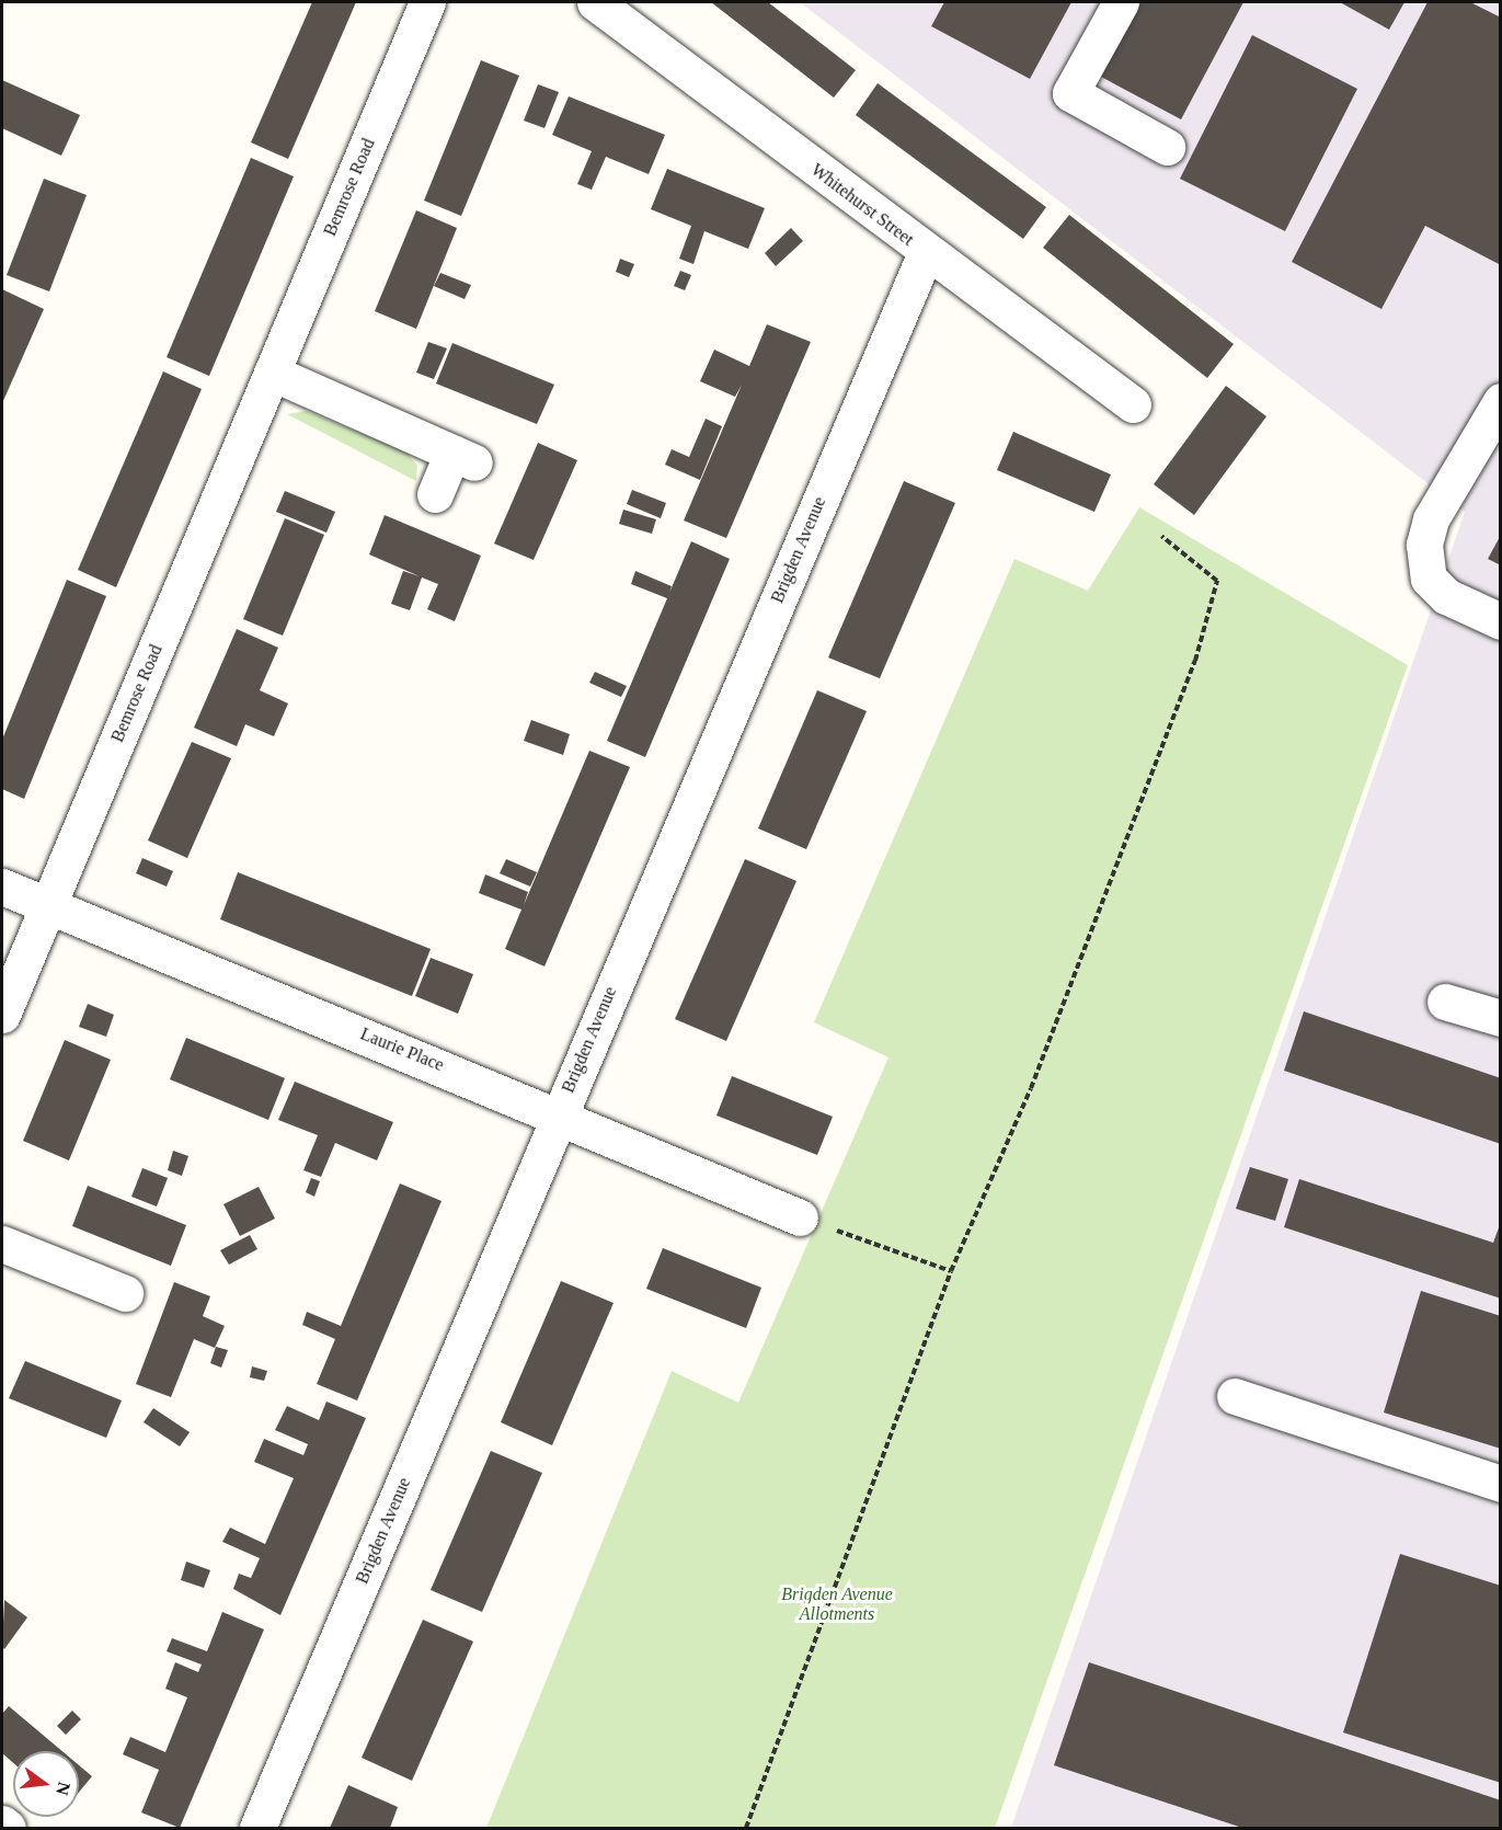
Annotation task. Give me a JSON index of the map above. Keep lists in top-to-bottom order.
{
  "streets": {
    "street": [
      "Bemrose Road",
      "Whitehurst Street",
      "Brigden Avenue",
      "Laurie Place"
    ]
  },
  "crossings": [
    ["Bemrose Road", "Laurie Place"],
    ["Whitehurst Street", "Brigden Avenue"],
    ["Brigden Avenue", "Laurie Place"]
  ],
  "parks": ["Brigden Avenue Allotments"],
  "north": "right"
}
